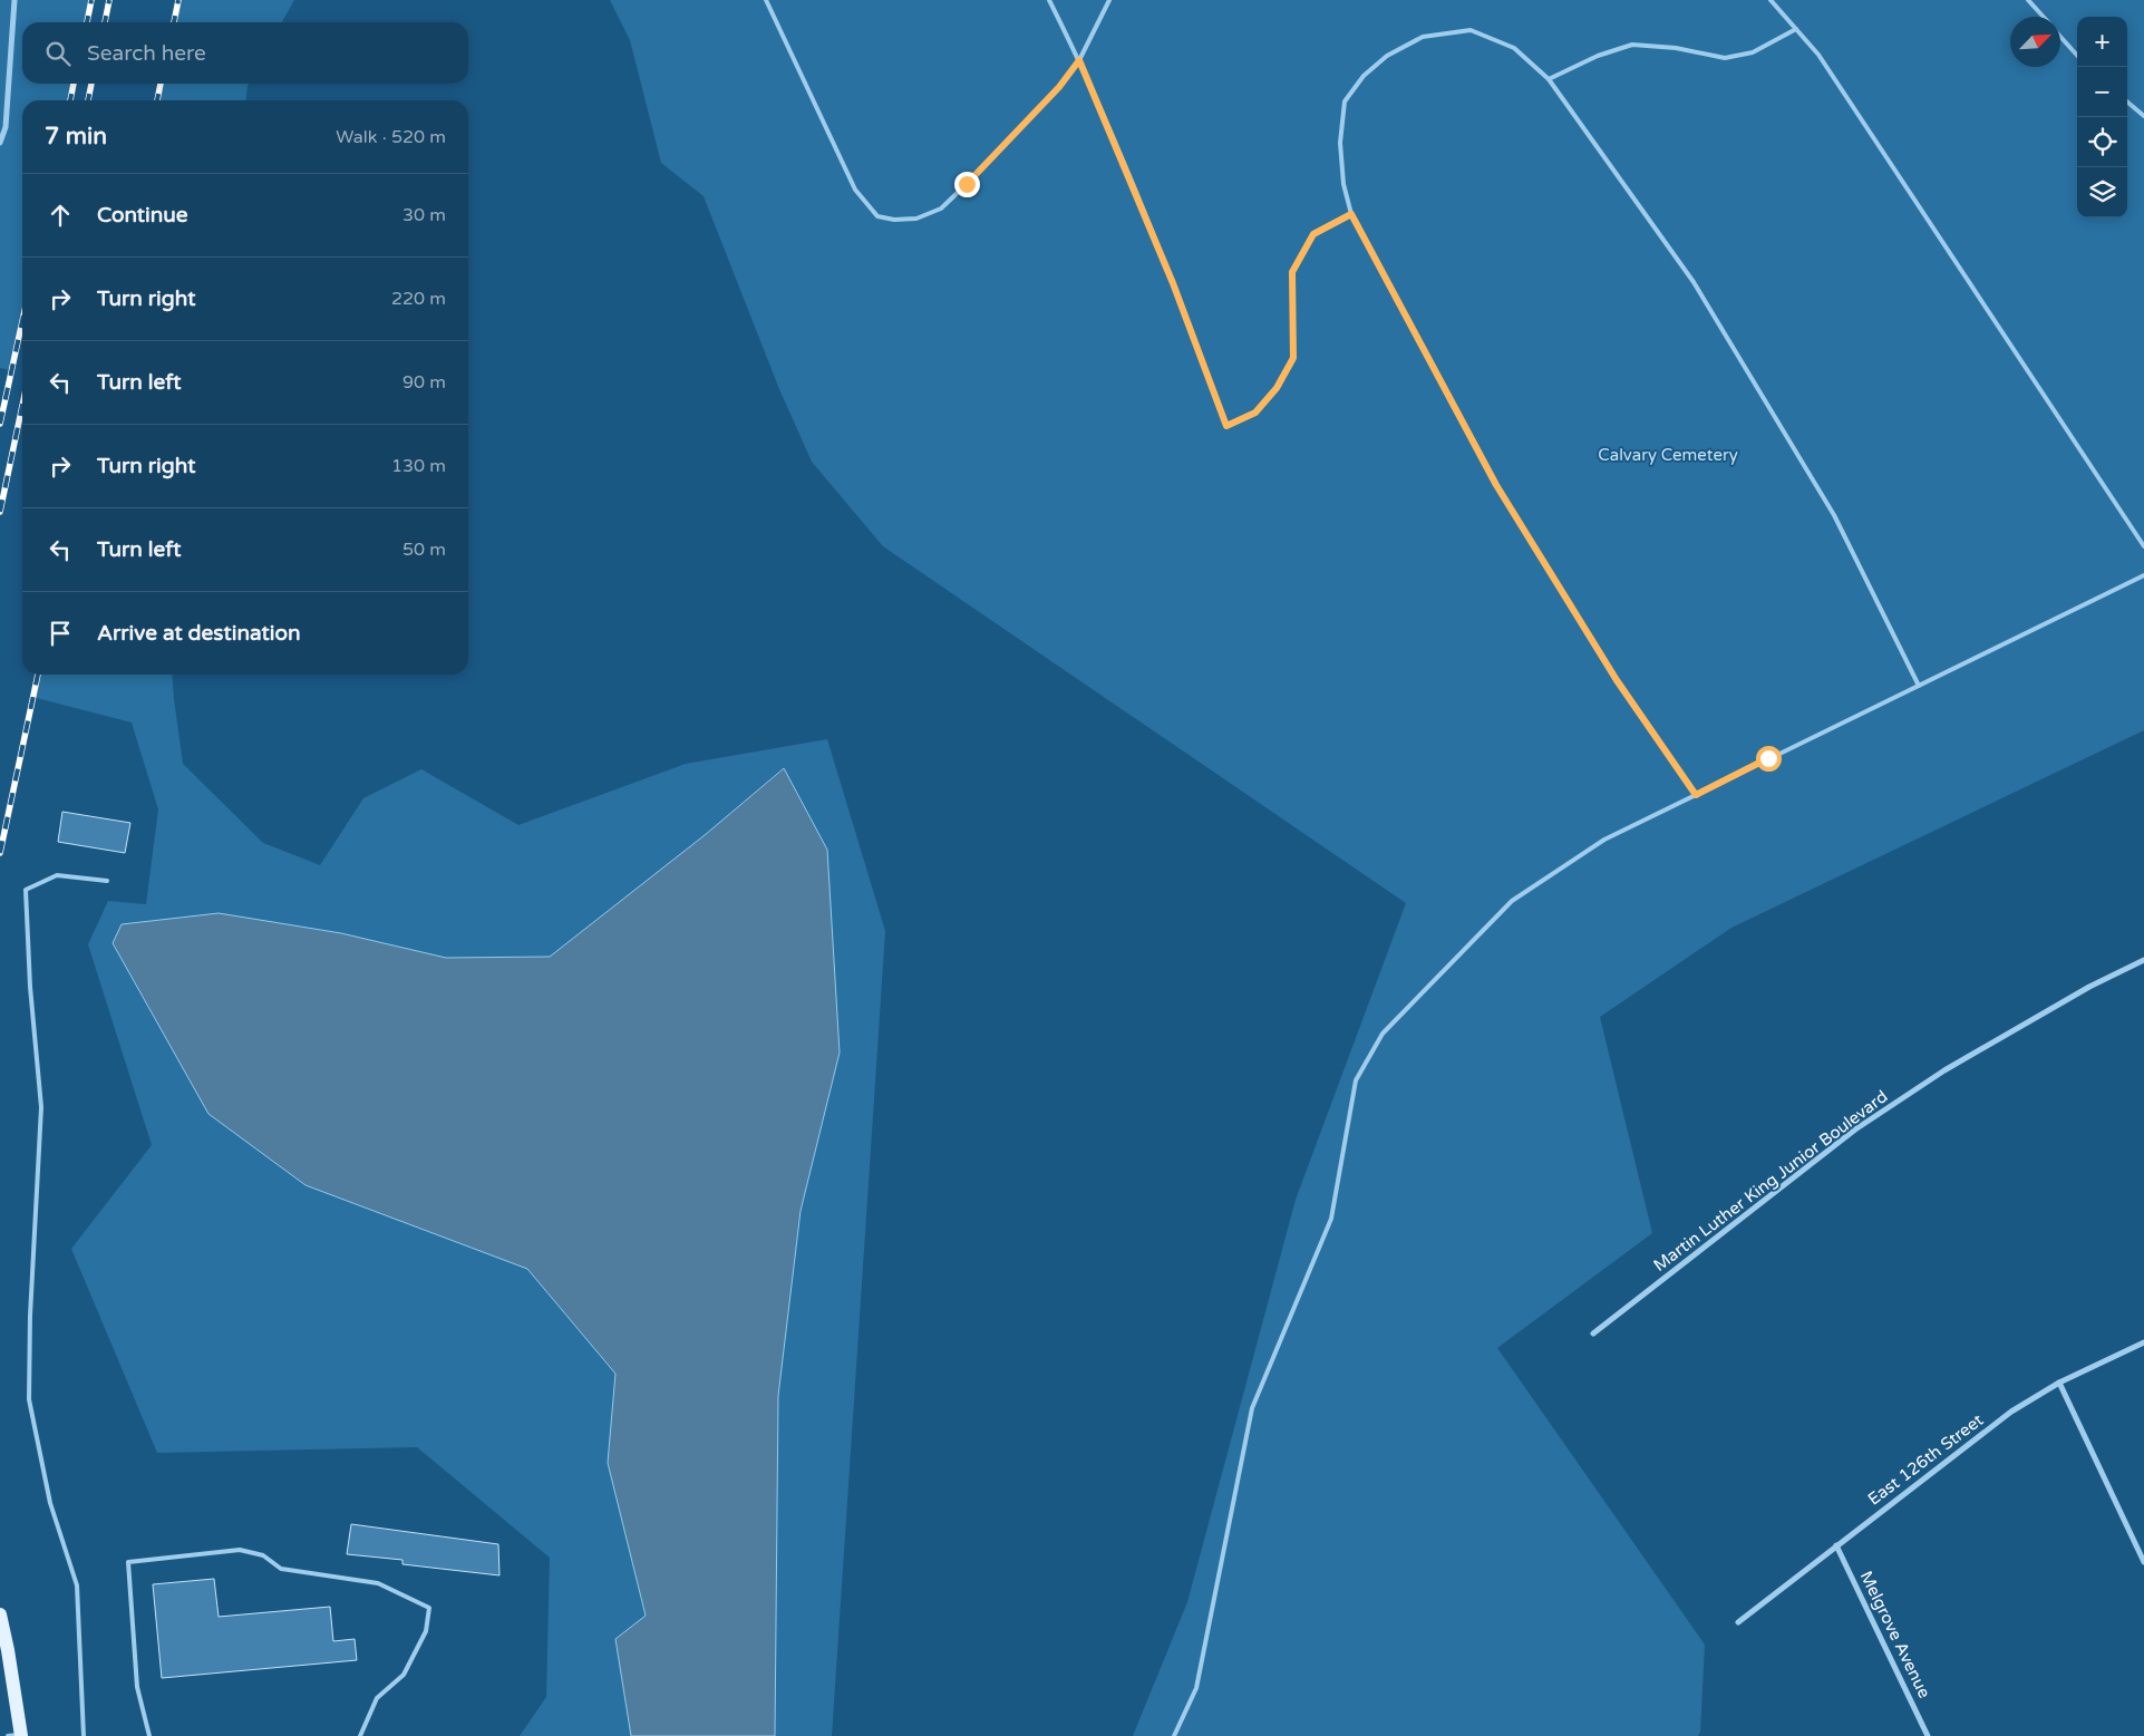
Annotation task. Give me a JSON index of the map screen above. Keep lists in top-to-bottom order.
{
  "streets": {
    "street": ["Martin Luther King Junior Boulevard", "East 126th Street", "Melgrove Avenue"]
  },
  "crossings": [
    ["East 126th Street", "Melgrove Avenue"]
  ],
  "parks": ["Calvary Cemetery"],
  "north": "top right",
  "page": {
    "map_buttons": ["+", "−"],
    "search": "Search here",
    "heading": ["7 min", "Walk · 520 m"],
    "list": [
      ["Continue", "30 m"],
      ["Turn right", "220 m"],
      ["Turn left", "90 m"],
      ["Turn right", "130 m"],
      ["Turn left", "50 m"],
      "Arrive at destination"
    ]
  }
}
